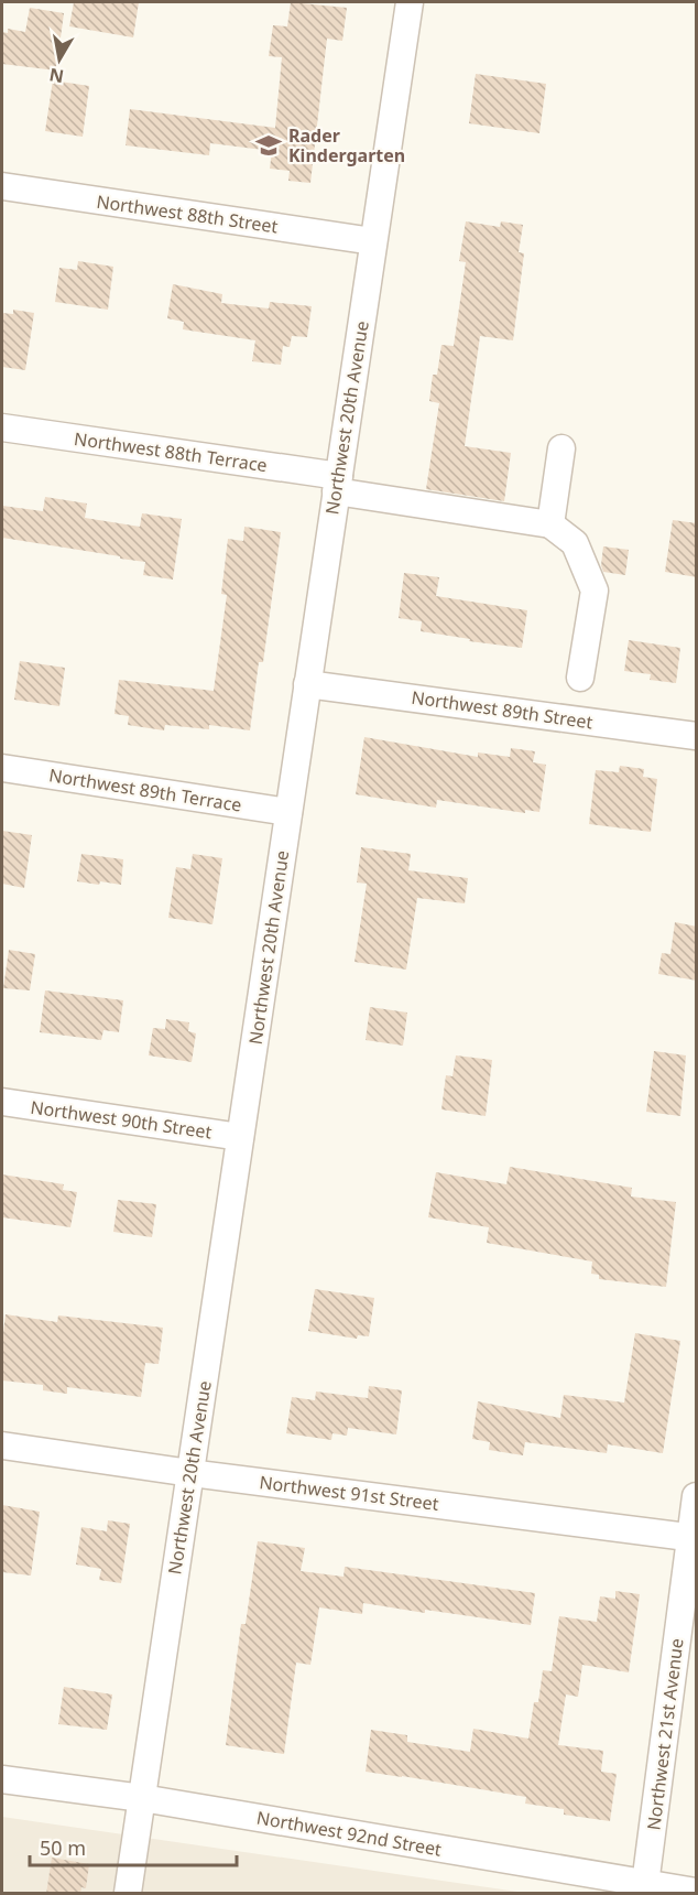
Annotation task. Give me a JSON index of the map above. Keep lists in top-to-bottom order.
{
  "streets": {
    "street": [
      "Northwest 88th Street",
      "Northwest 20th Avenue",
      "Northwest 88th Terrace",
      "Northwest 89th Street",
      "Northwest 89th Terrace",
      "Northwest 90th Street",
      "Northwest 91st Street",
      "Northwest 21st Avenue",
      "Northwest 92nd Street"
    ]
  },
  "crossings": [
    ["Northwest 88th Street", "Northwest 20th Avenue"],
    ["Northwest 20th Avenue", "Northwest 88th Terrace"],
    ["Northwest 20th Avenue", "Northwest 89th Street"],
    ["Northwest 20th Avenue", "Northwest 89th Terrace"],
    ["Northwest 20th Avenue", "Northwest 90th Street"],
    ["Northwest 20th Avenue", "Northwest 91st Street"],
    ["Northwest 20th Avenue", "Northwest 92nd Street"],
    ["Northwest 91st Street", "Northwest 21st Avenue"],
    ["Northwest 21st Avenue", "Northwest 92nd Street"]
  ],
  "places": {
    "school or university": ["Rader Kindergarten"]
  },
  "scale_bar": "50 m",
  "north": "bottom"
}
